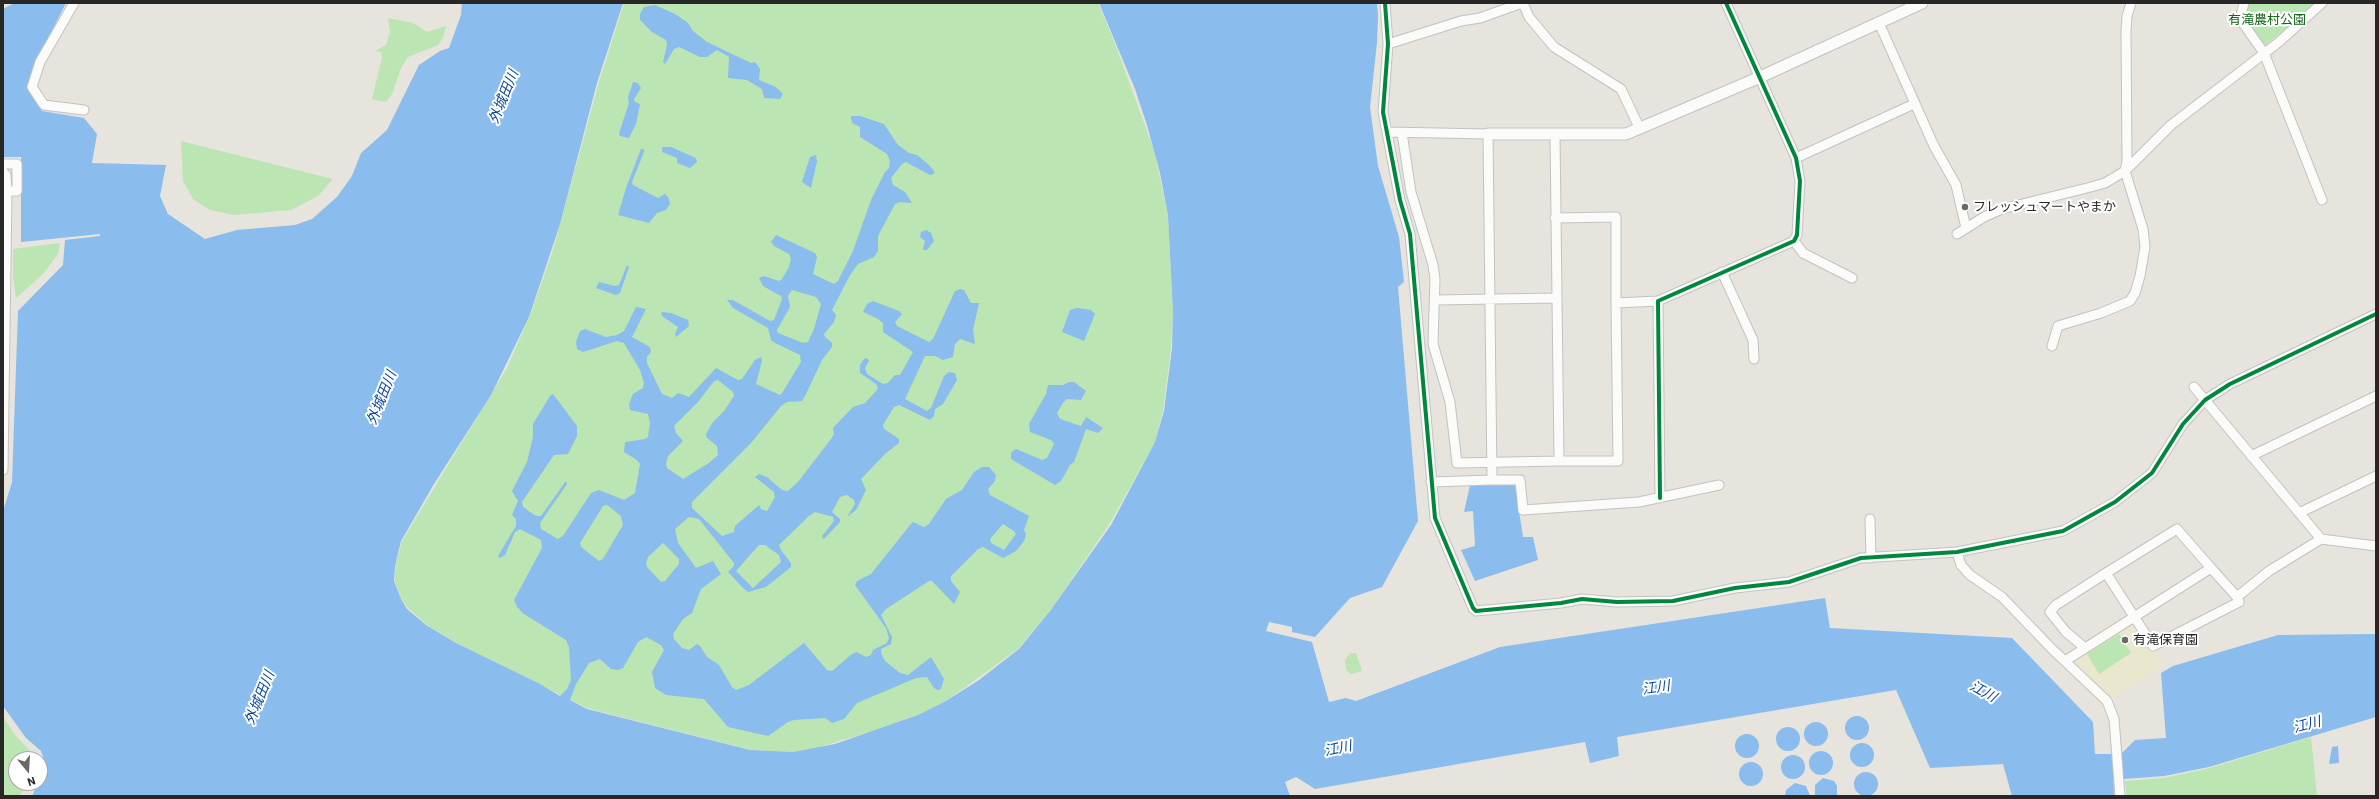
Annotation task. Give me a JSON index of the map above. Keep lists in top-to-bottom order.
{
  "water": ["外城田川", "江川"],
  "parks": ["有滝農村公園"],
  "places": ["フレッシュマートやまか", "有滝保育園"],
  "north": "bottom"
}
